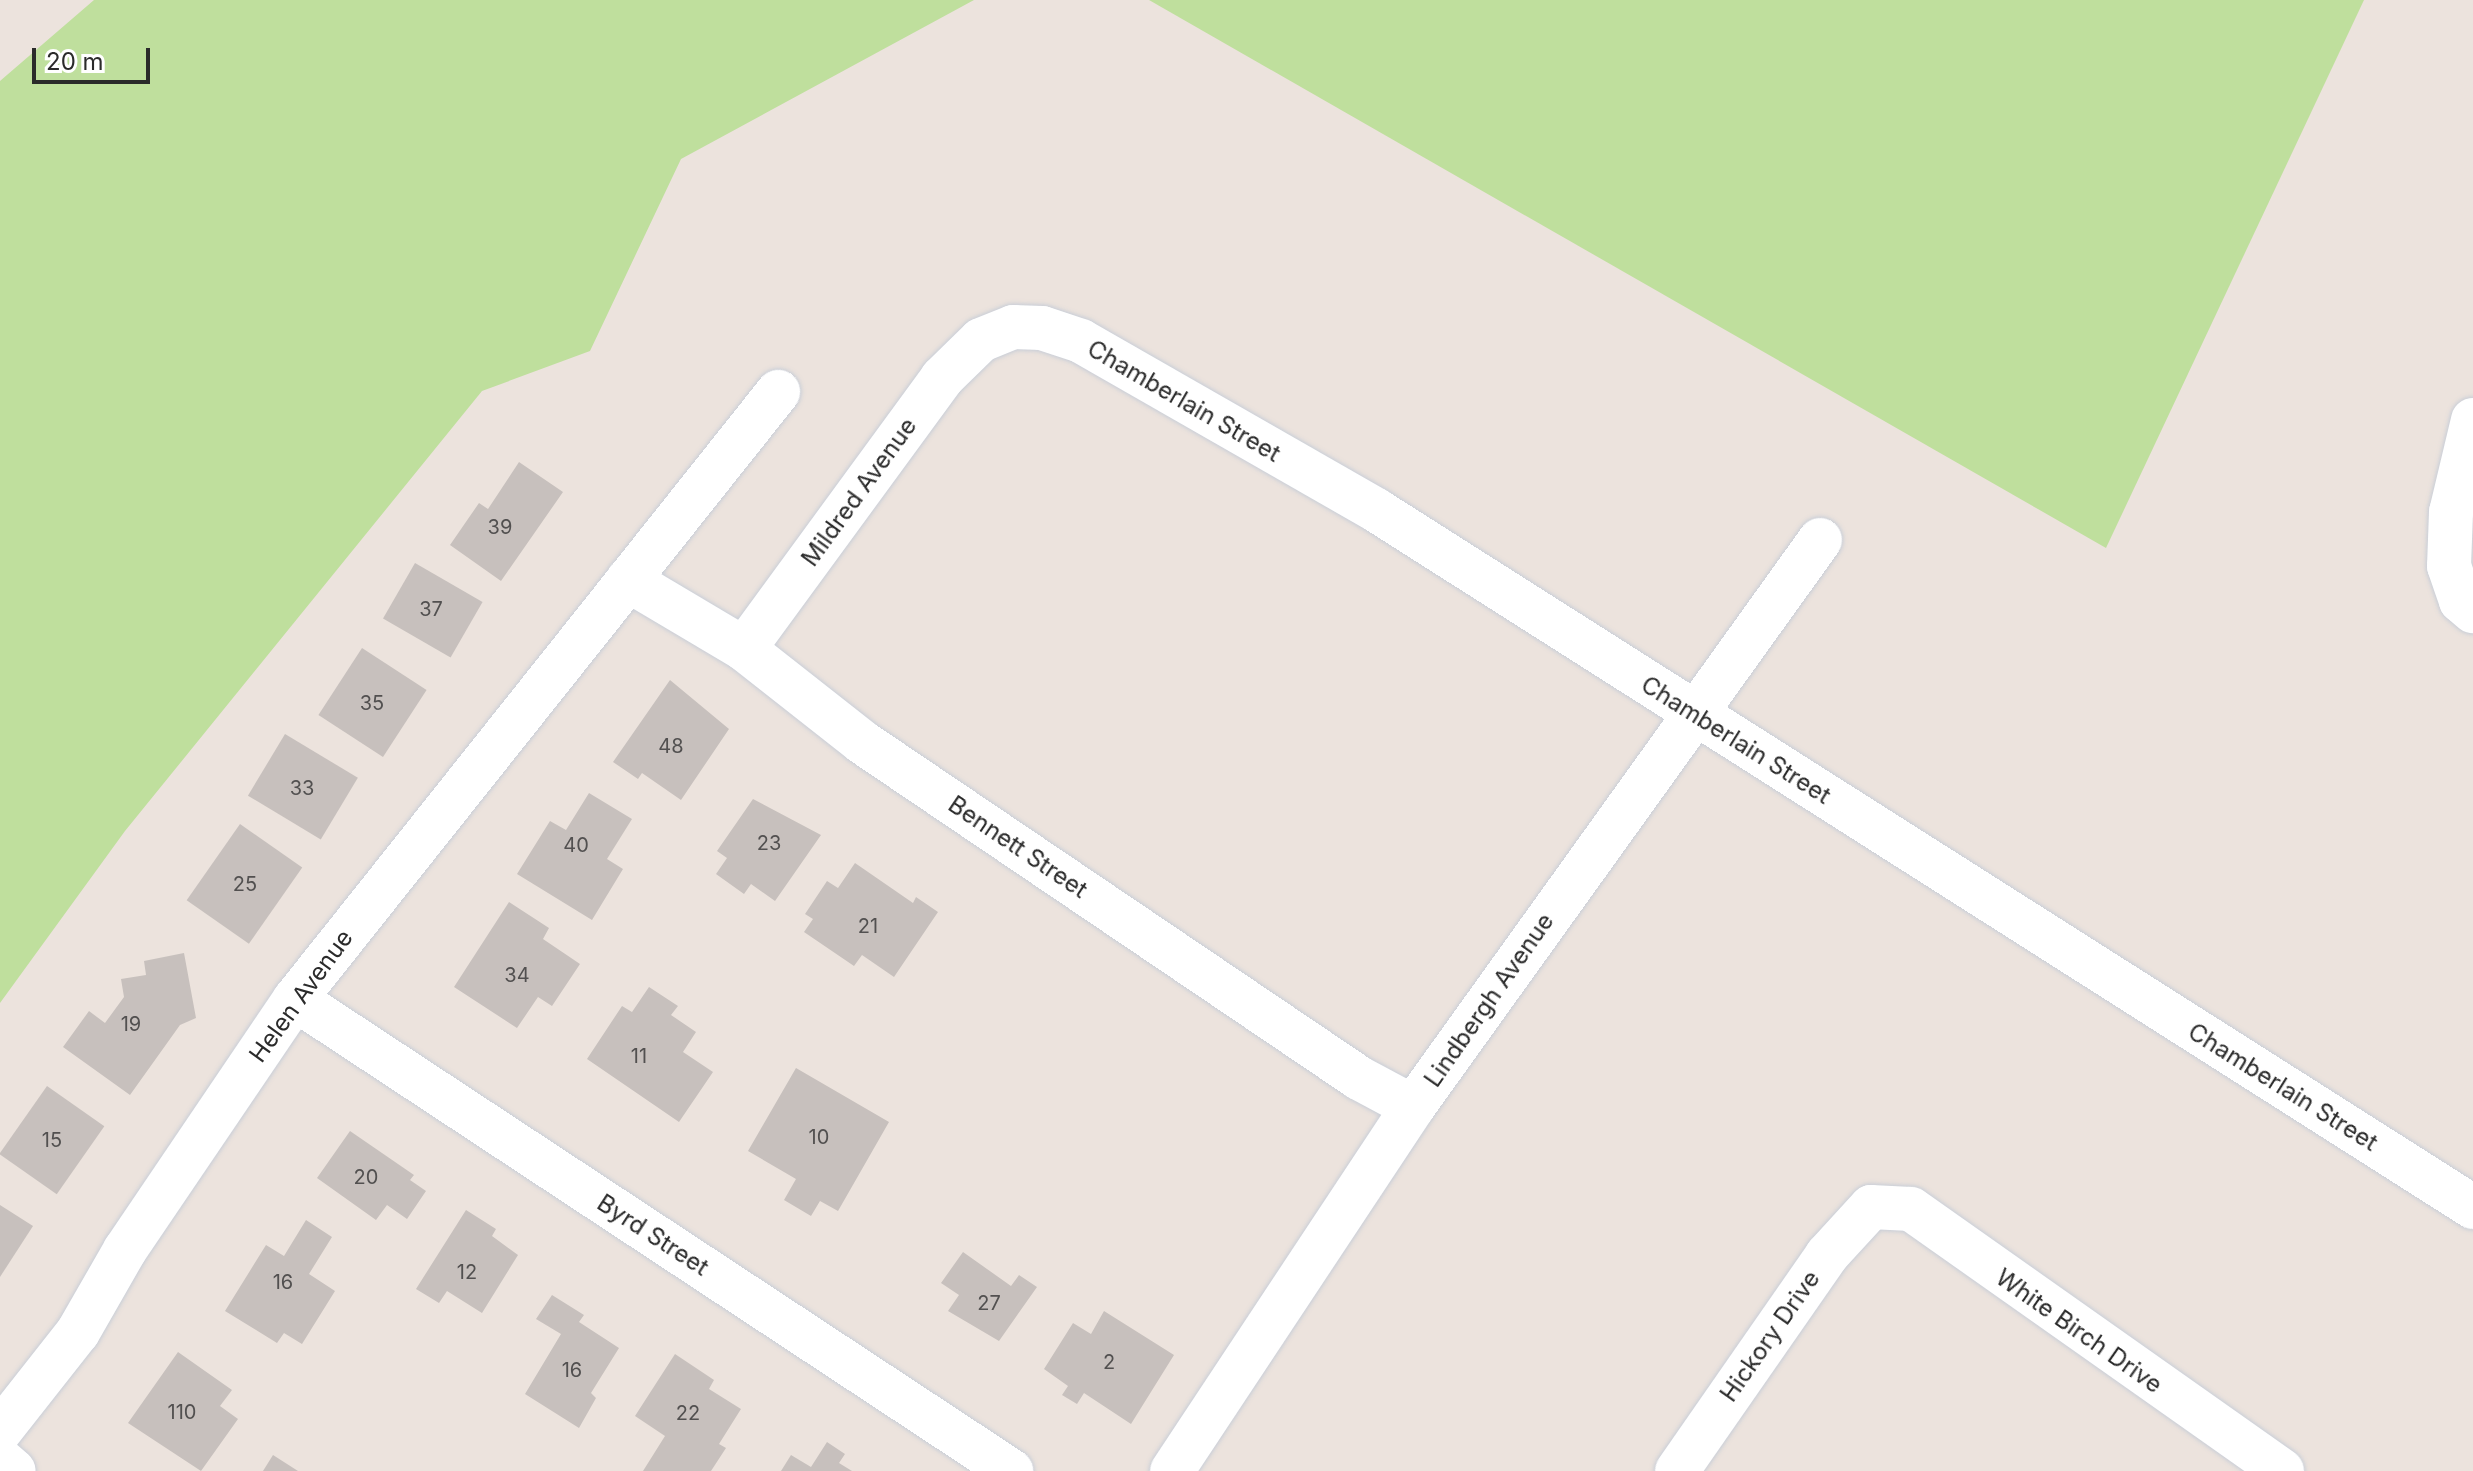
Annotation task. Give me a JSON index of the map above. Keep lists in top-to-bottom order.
{
  "streets": {
    "street": [
      "Chamberlain Street",
      "Mildred Avenue",
      "Bennett Street",
      "Helen Avenue",
      "Lindbergh Avenue",
      "Byrd Street",
      "White Birch Drive",
      "Hickory Drive"
    ]
  },
  "crossings": [
    ["Chamberlain Street", "Mildred Avenue"],
    ["Chamberlain Street", "Lindbergh Avenue"],
    ["Mildred Avenue", "Bennett Street"],
    ["Bennett Street", "Helen Avenue"],
    ["Bennett Street", "Lindbergh Avenue"],
    ["Helen Avenue", "Byrd Street"],
    ["White Birch Drive", "Hickory Drive"]
  ],
  "house_numbers": [
    "39",
    "37",
    "35",
    "48",
    "33",
    "23",
    "40",
    "25",
    "21",
    "34",
    "19",
    "11",
    "10",
    "15",
    "20",
    "12",
    "16",
    "27",
    "2",
    "16",
    "110",
    "22"
  ],
  "scale_bar": "20 m"
}
